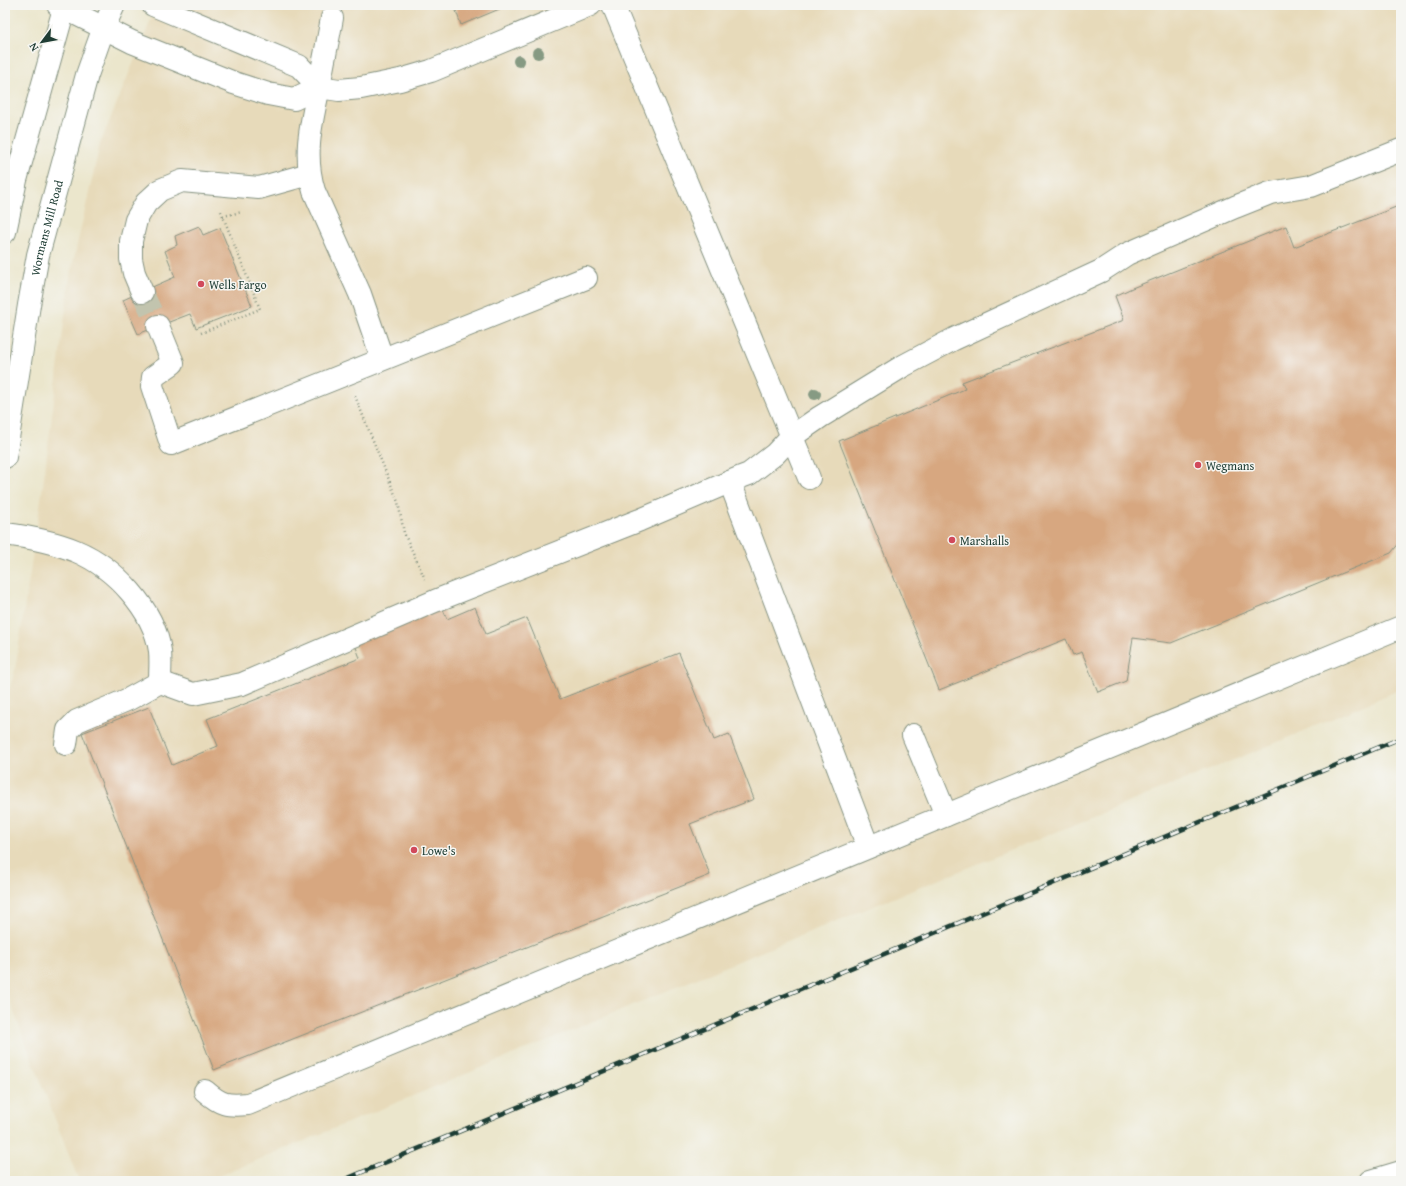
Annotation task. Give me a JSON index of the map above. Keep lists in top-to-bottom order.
{
  "streets": {
    "main road": ["Wormans Mill Road"]
  },
  "places": [
    "Wells Fargo",
    "Wegmans",
    "Marshalls",
    "Lowe's"
  ],
  "north": "bottom left"
}
